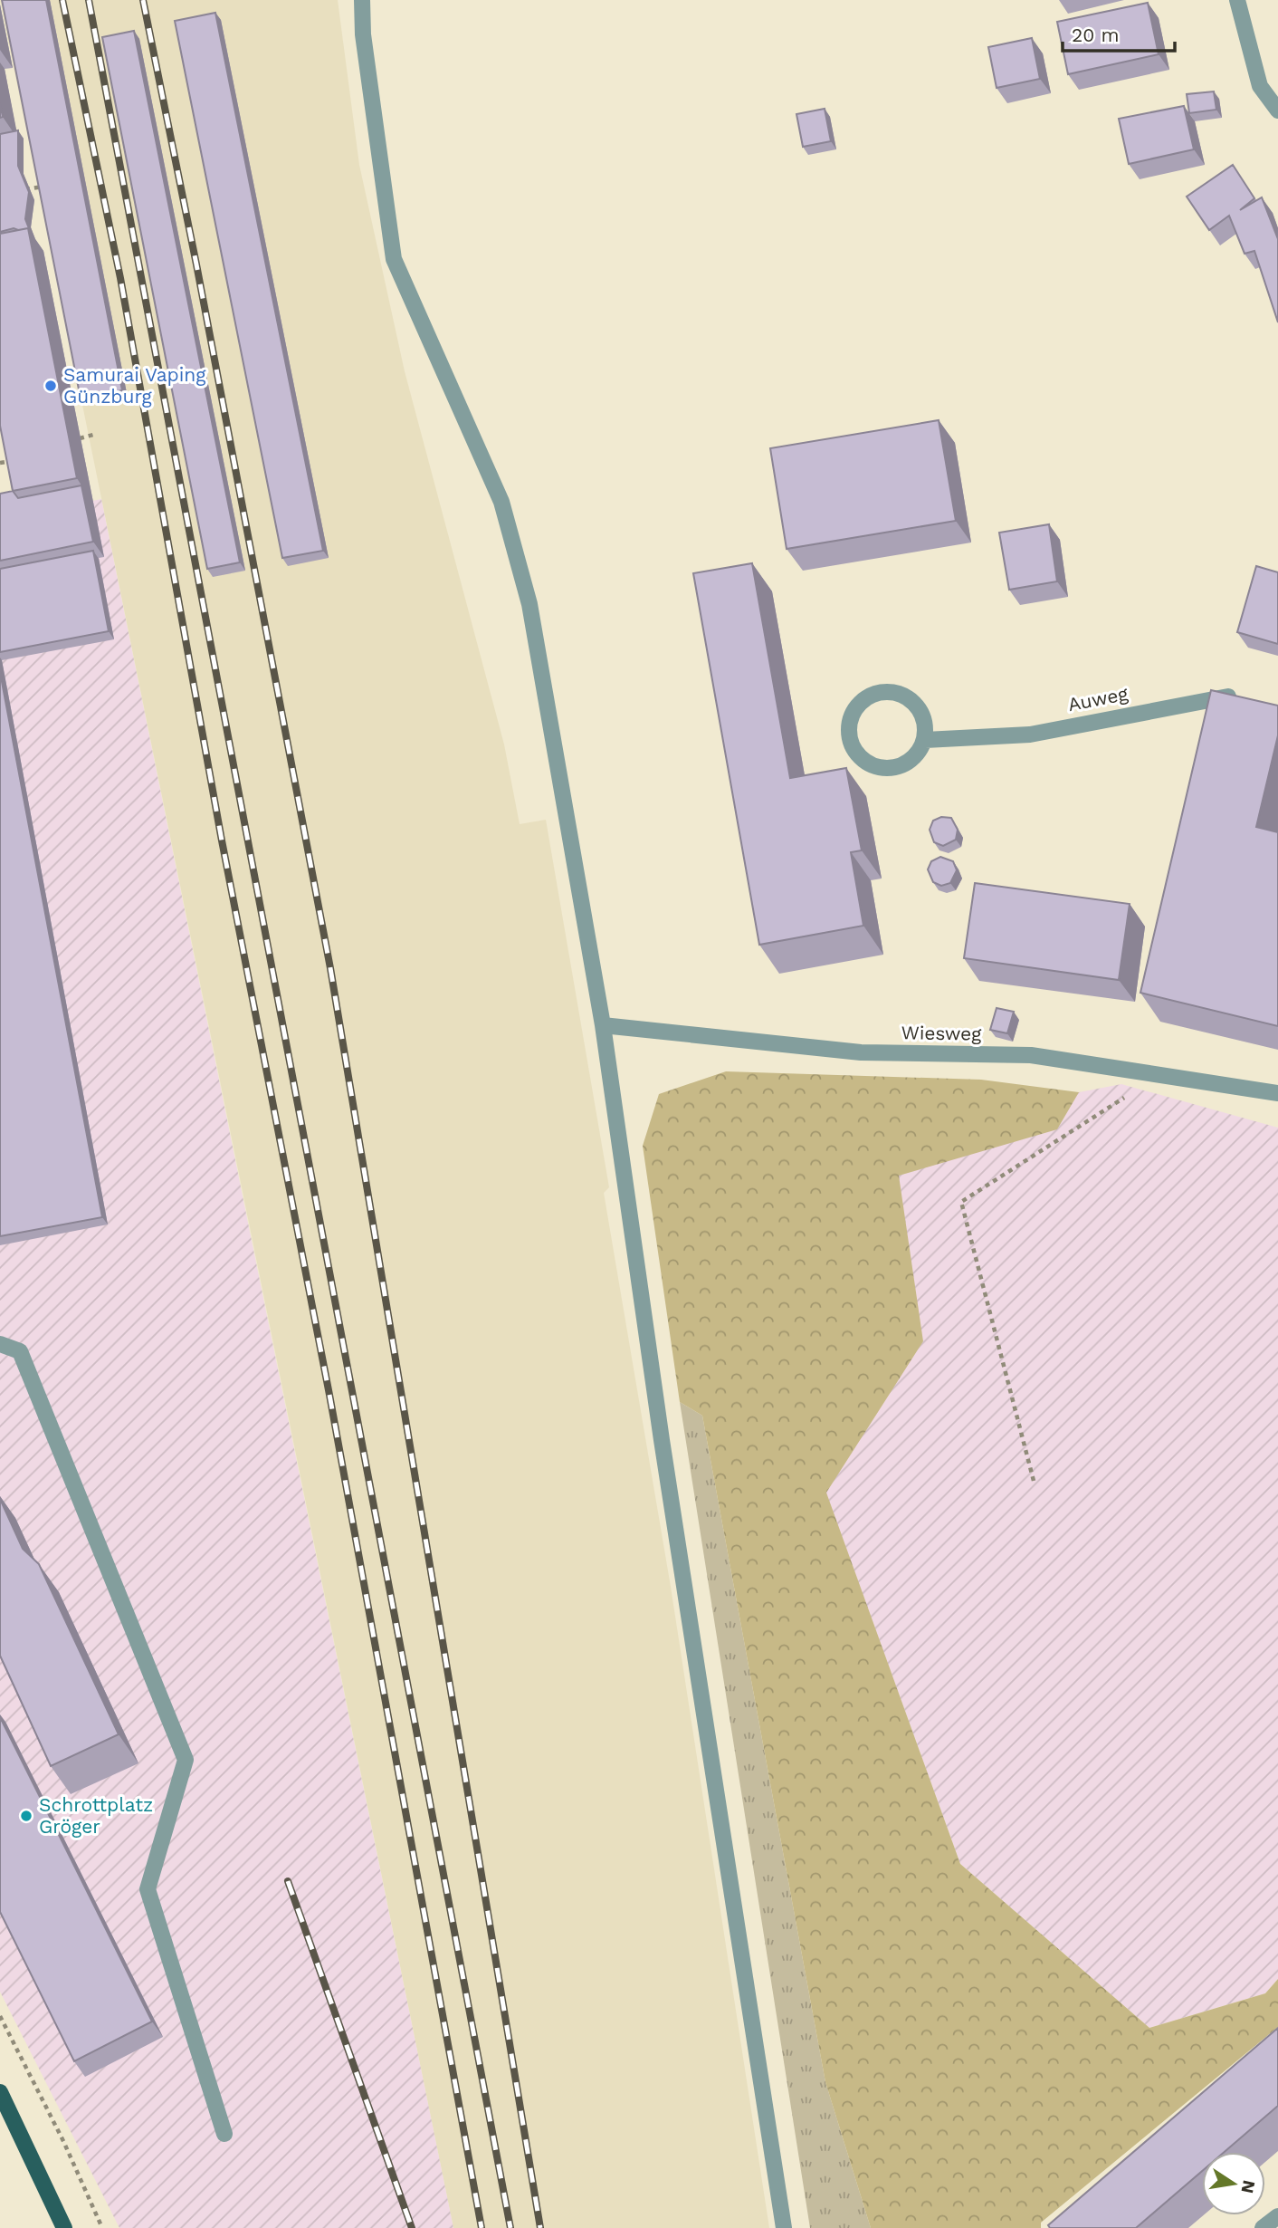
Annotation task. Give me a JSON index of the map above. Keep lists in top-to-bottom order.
{
  "streets": {
    "street": ["Auweg", "Wiesweg"]
  },
  "places": ["Samurai Vaping Günzburg", "Schrottplatz Gröger"],
  "scale_bar": "20 m",
  "north": "right"
}
